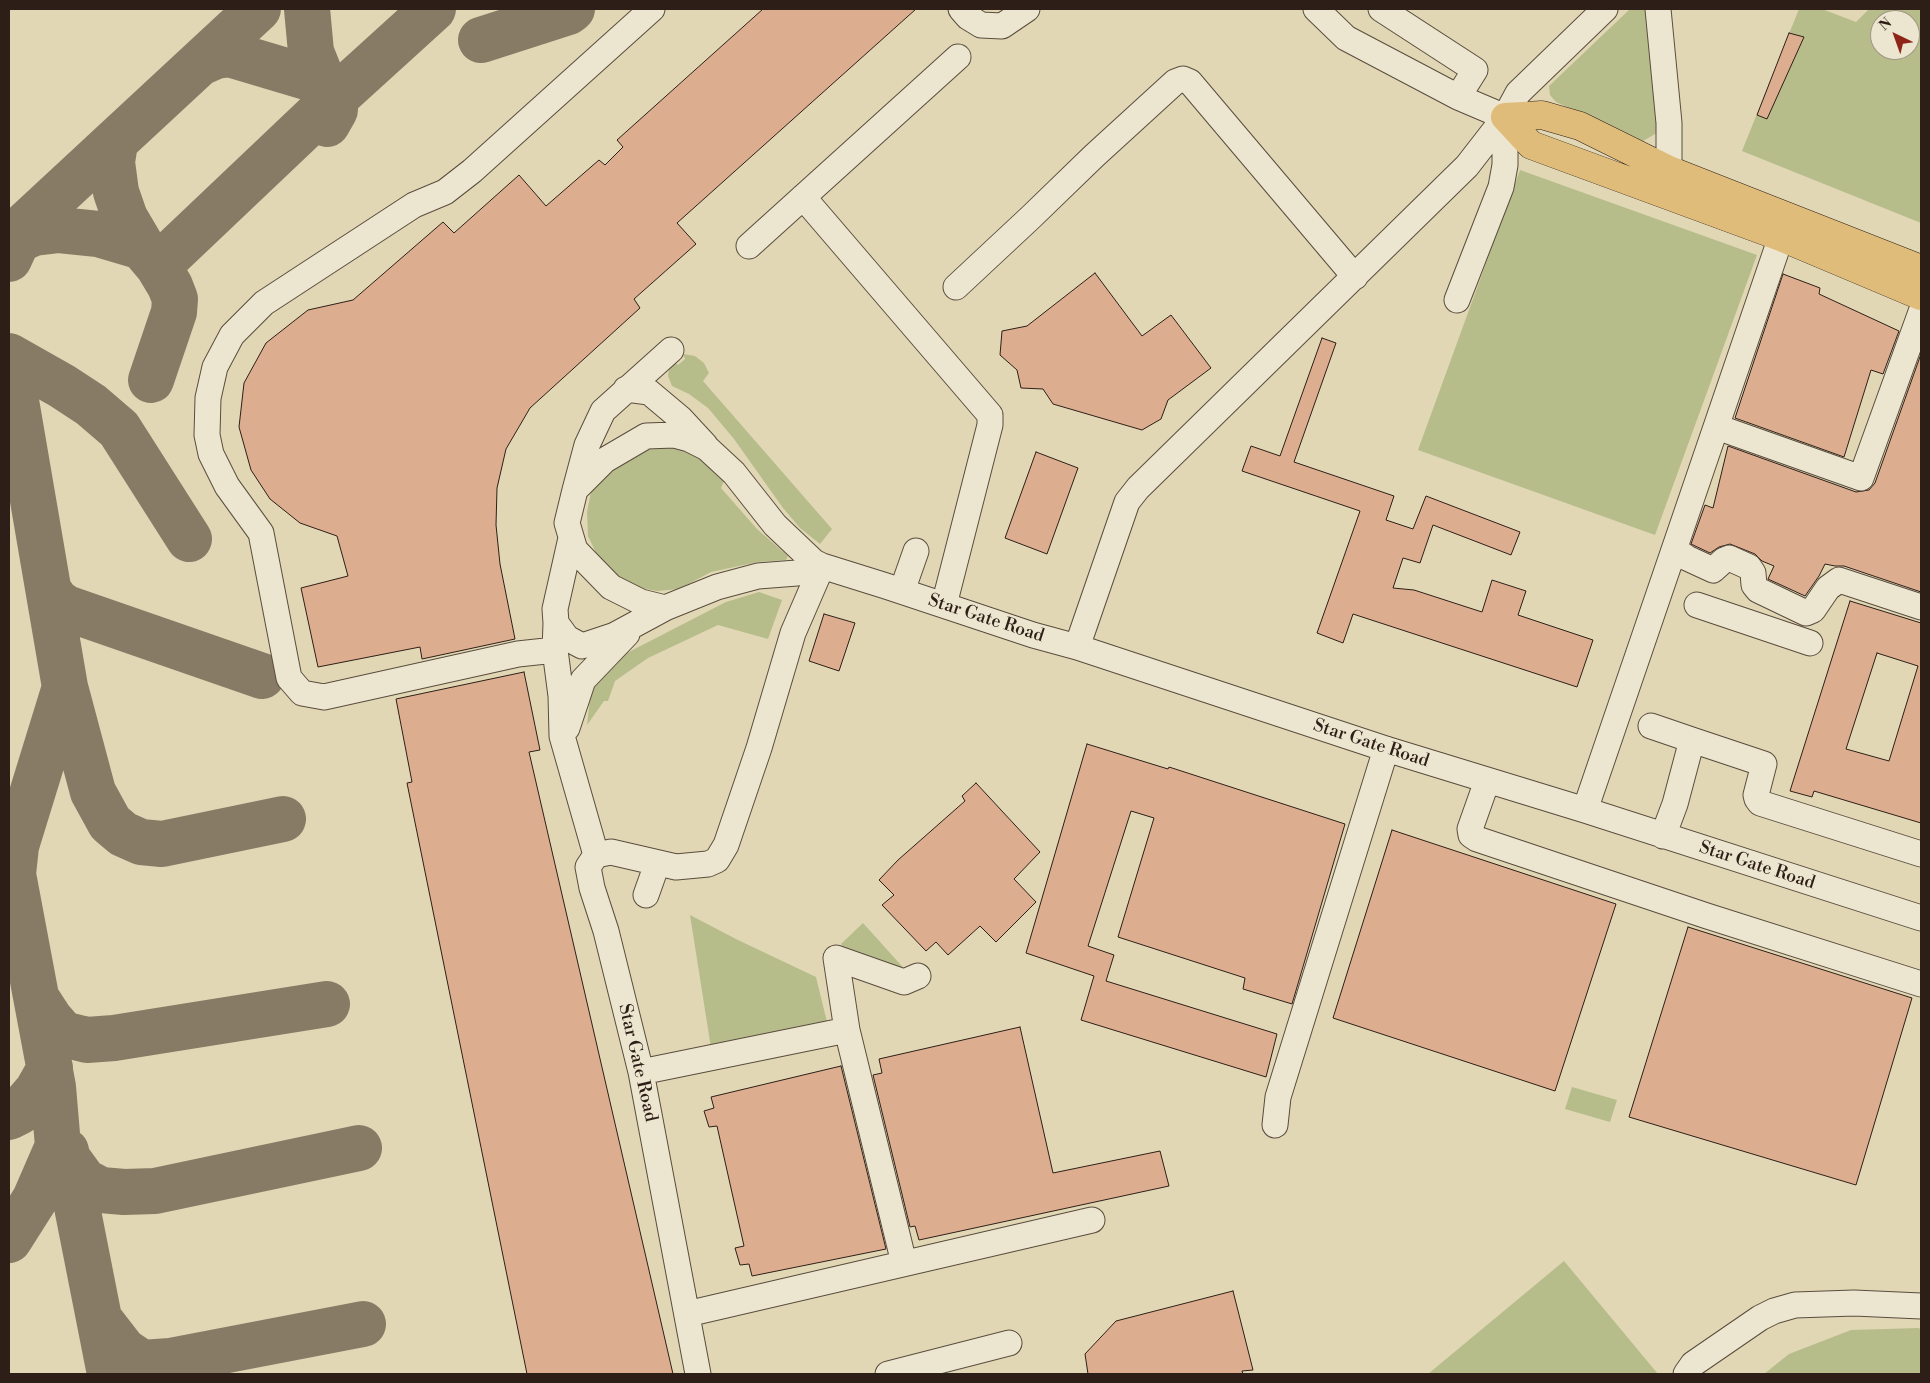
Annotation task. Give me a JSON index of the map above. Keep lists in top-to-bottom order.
{
  "streets": {
    "street": ["Star Gate Road"]
  },
  "north": "top left"
}
